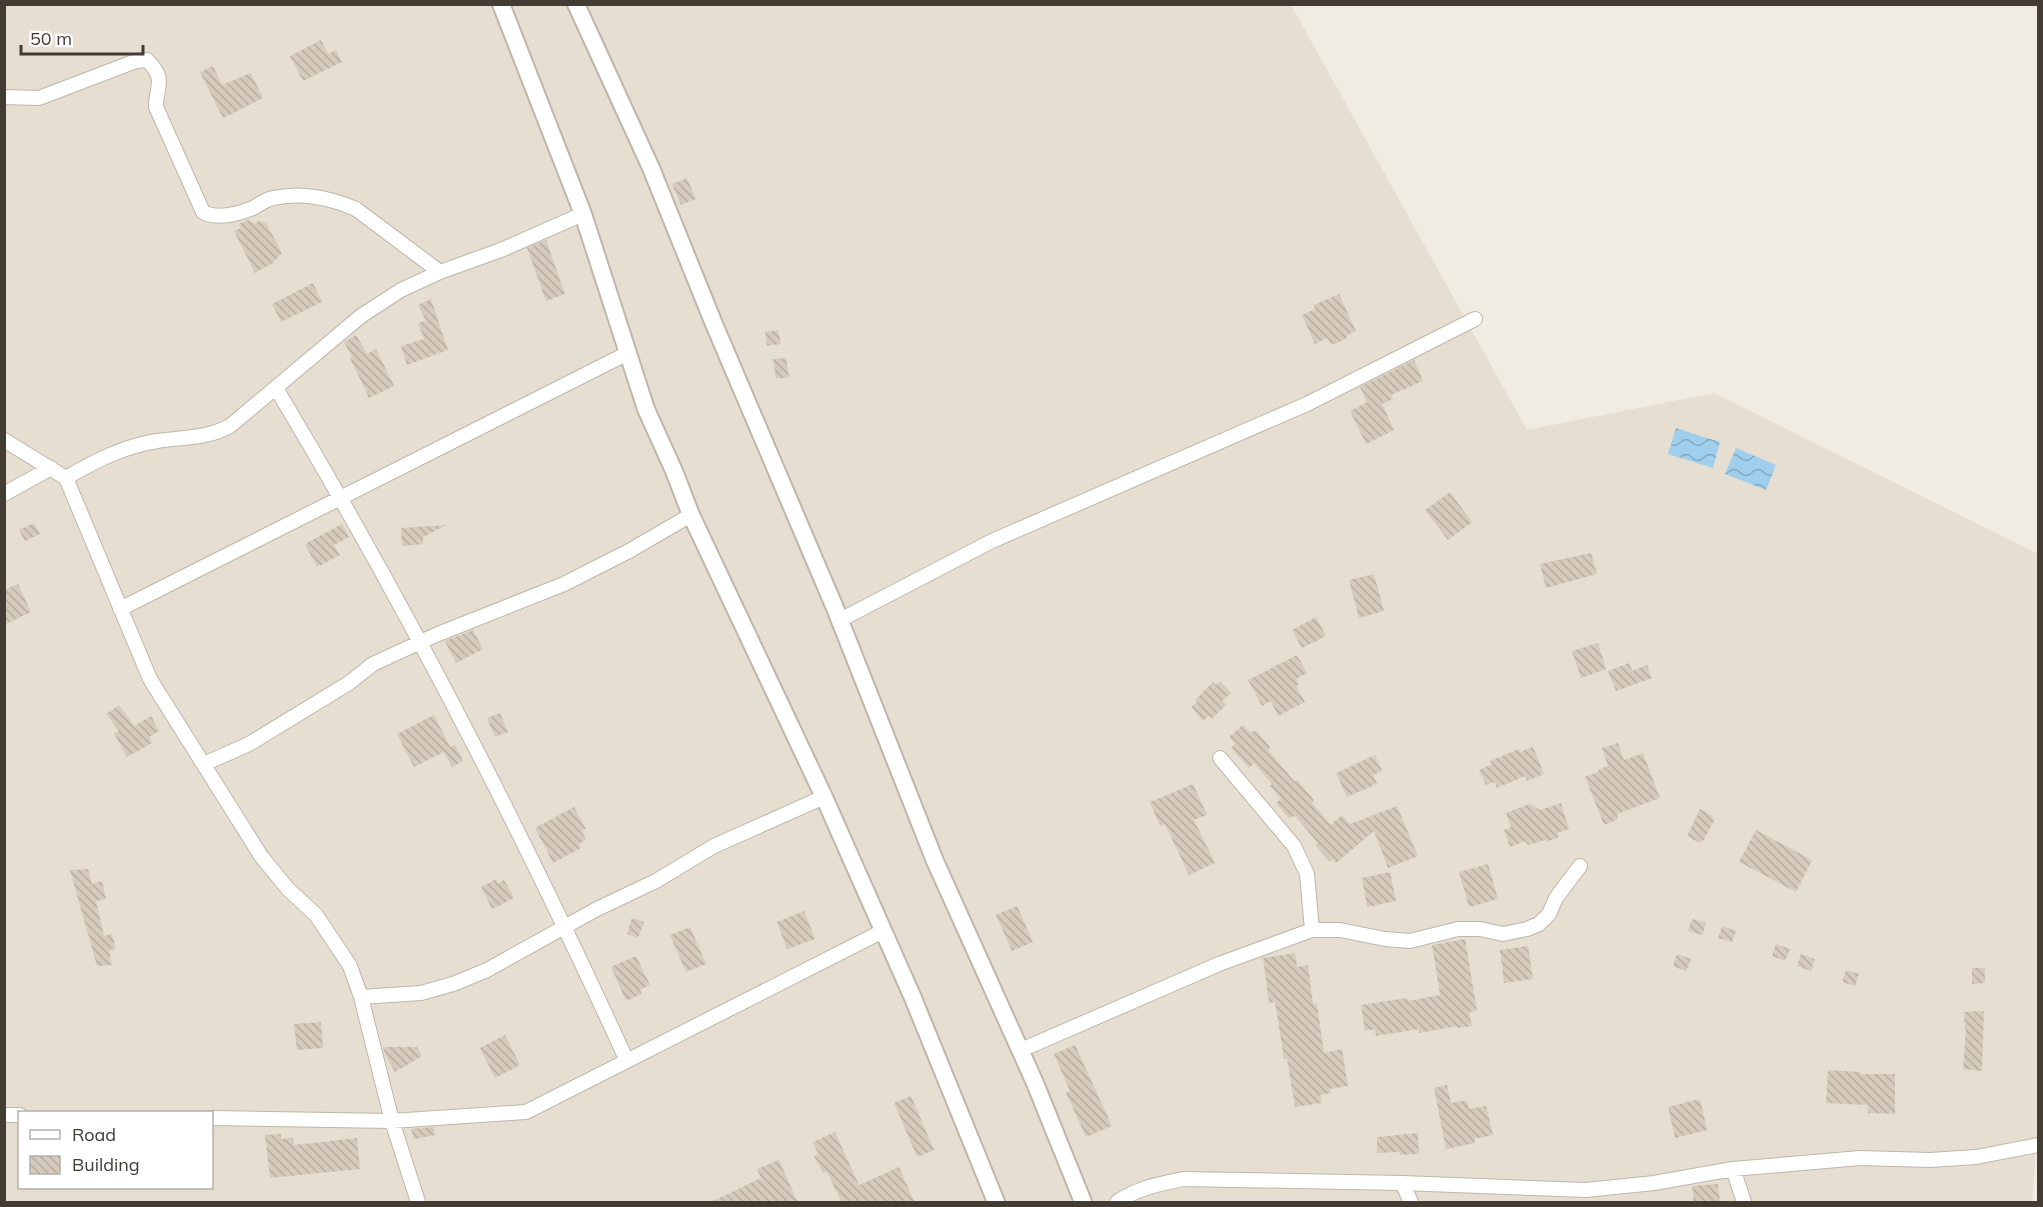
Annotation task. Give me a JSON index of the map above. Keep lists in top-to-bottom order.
{
  "legend": ["Road", "Building"],
  "scale_bar": "50 m"
}
